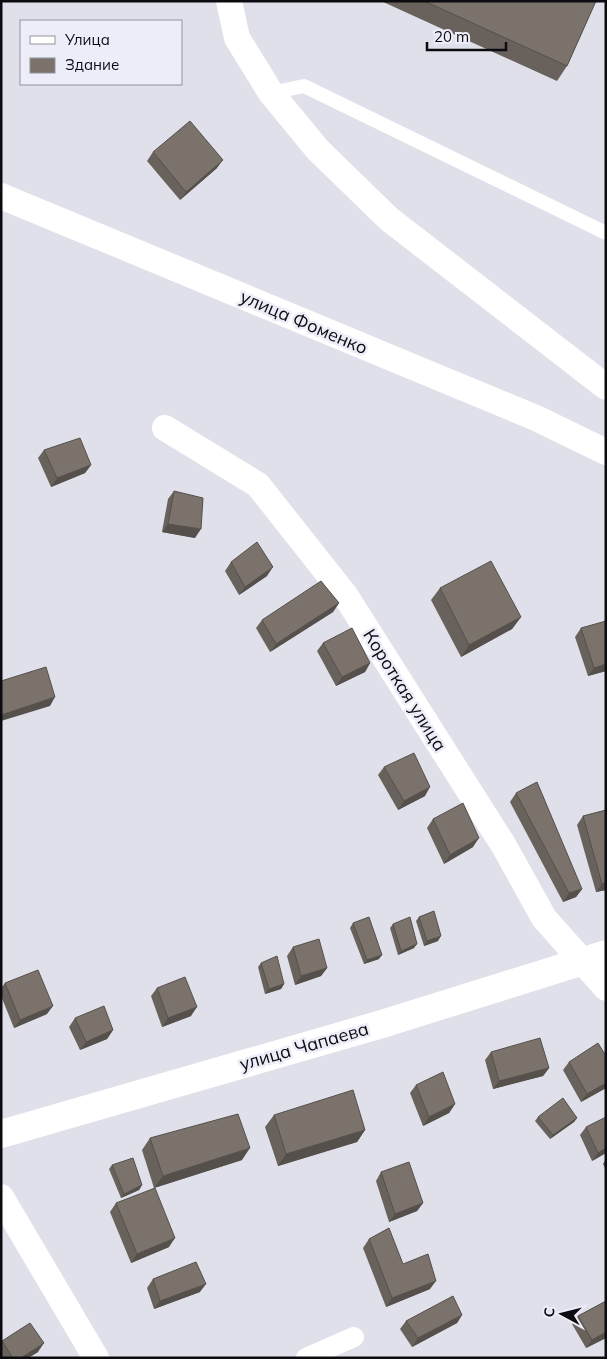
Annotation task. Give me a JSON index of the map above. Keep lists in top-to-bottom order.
{
  "streets": {
    "main road": ["улица Чапаева"],
    "street": ["улица Фоменко", "Короткая улица"]
  },
  "crossings": [
    ["Короткая улица", "улица Чапаева"]
  ],
  "legend": ["Улица", "Здание"],
  "scale_bar": "20 m",
  "north": "left"
}
